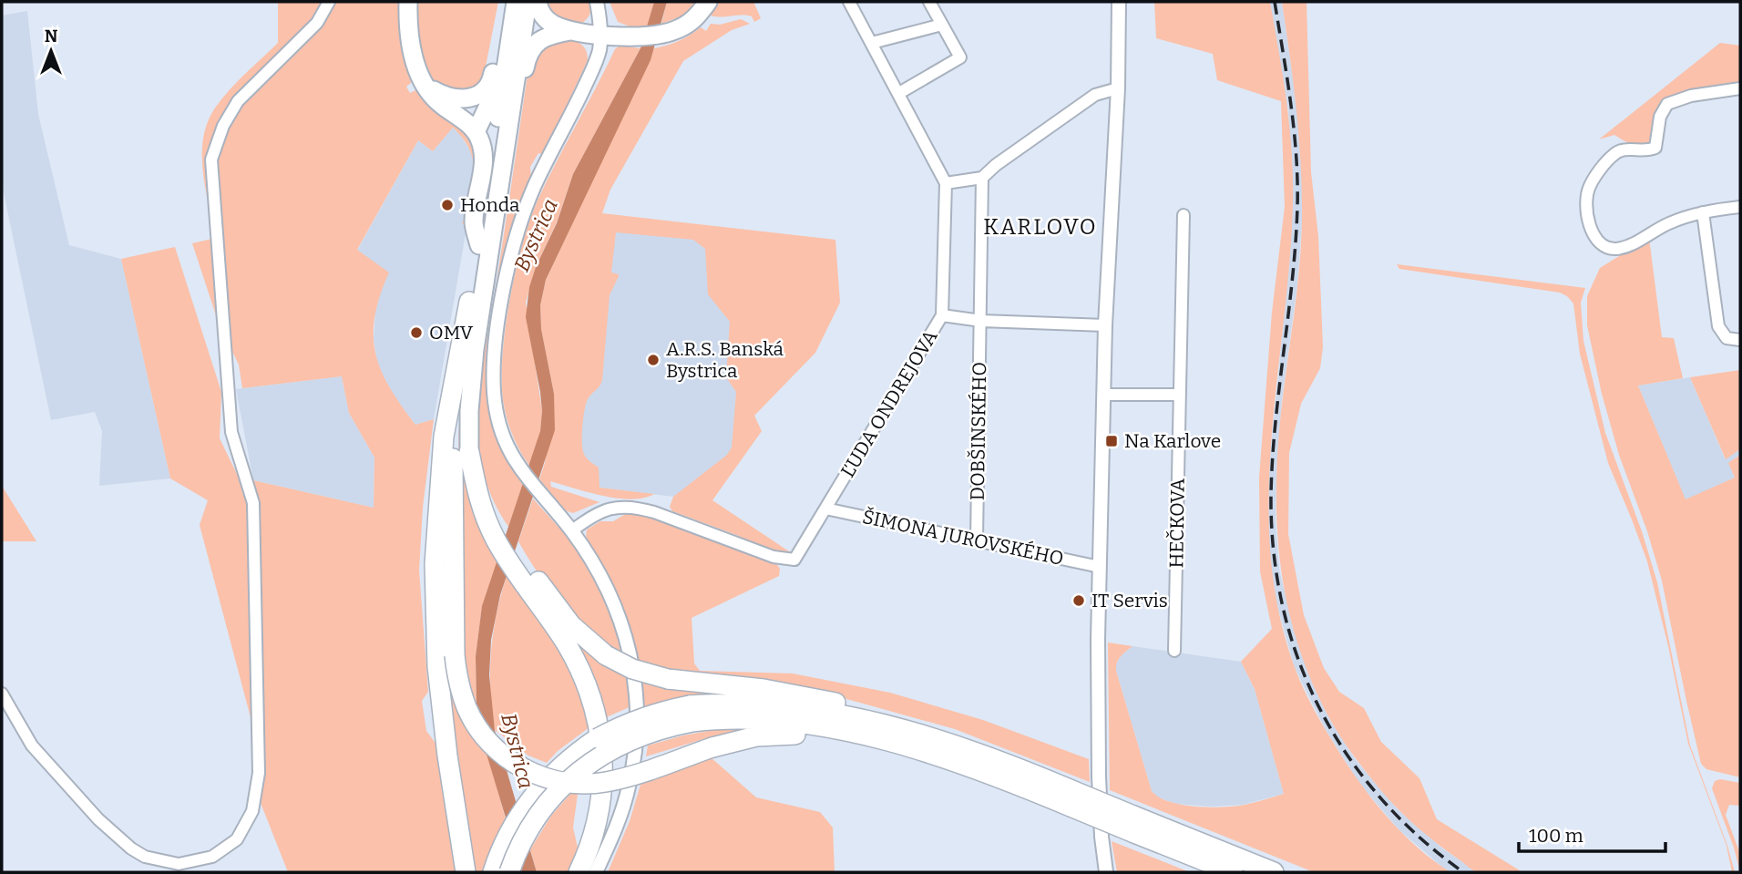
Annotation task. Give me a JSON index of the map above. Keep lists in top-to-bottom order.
{
  "streets": {
    "street": [
      "ĽUDA ONDREJOVA",
      "DOBŠINSKÉHO",
      "HEČKOVA",
      "ŠIMONA JUROVSKÉHO"
    ]
  },
  "crossings": [
    ["ĽUDA ONDREJOVA", "ŠIMONA JUROVSKÉHO"],
    ["DOBŠINSKÉHO", "ŠIMONA JUROVSKÉHO"]
  ],
  "districts": ["KARLOVO"],
  "water": ["Bystrica"],
  "places": {
    "other": [
      "Honda",
      "OMV",
      "A.R.S. Banská Bystrica",
      "IT Servis"
    ],
    "transit": ["Na Karlove"]
  },
  "scale_bar": "100 m",
  "north": "top"
}
